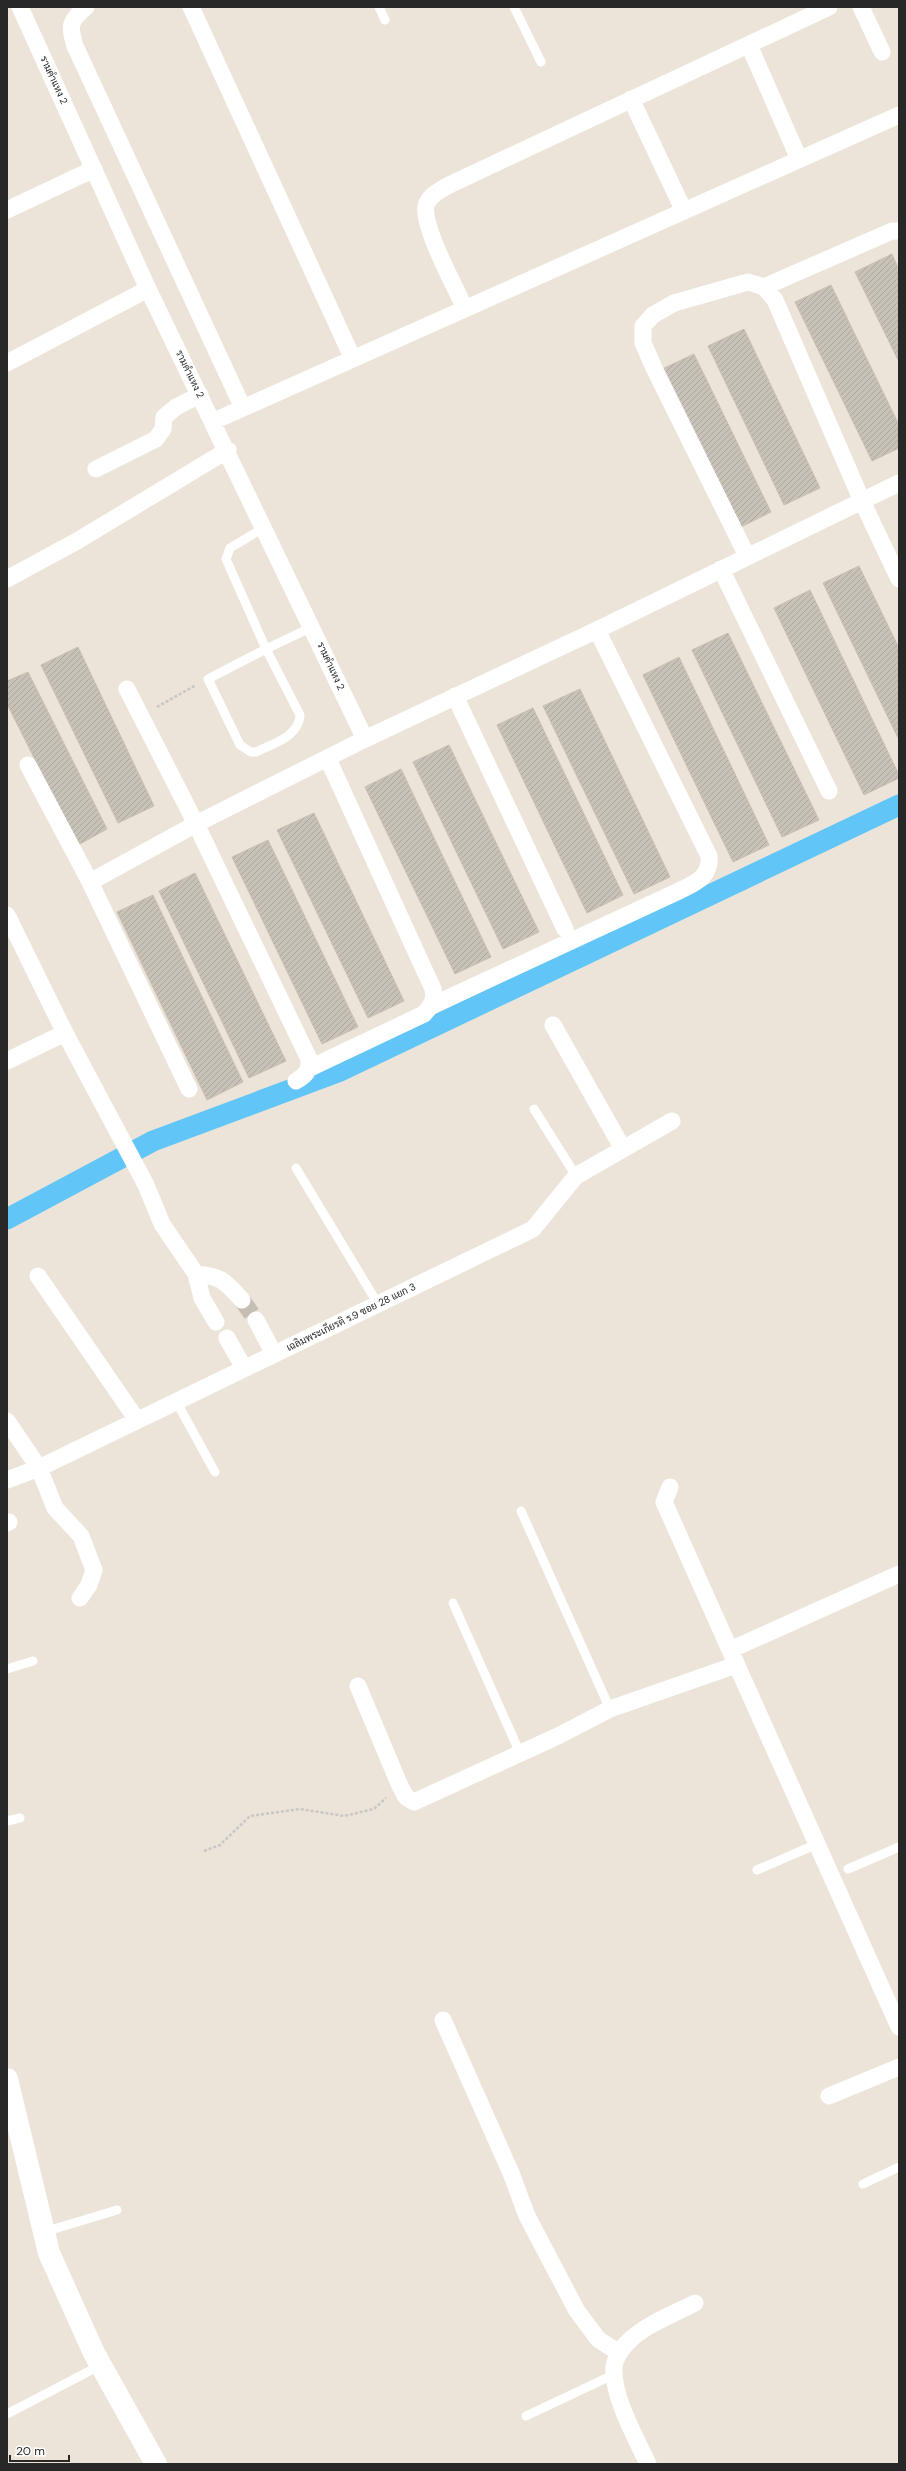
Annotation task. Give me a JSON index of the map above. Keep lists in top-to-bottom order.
{
  "streets": {
    "street": ["รามคำแหง 2", "เฉลิมพระเกียรติ ร.9 ซอย 28 แยก 3"]
  },
  "scale_bar": "20 m"
}
